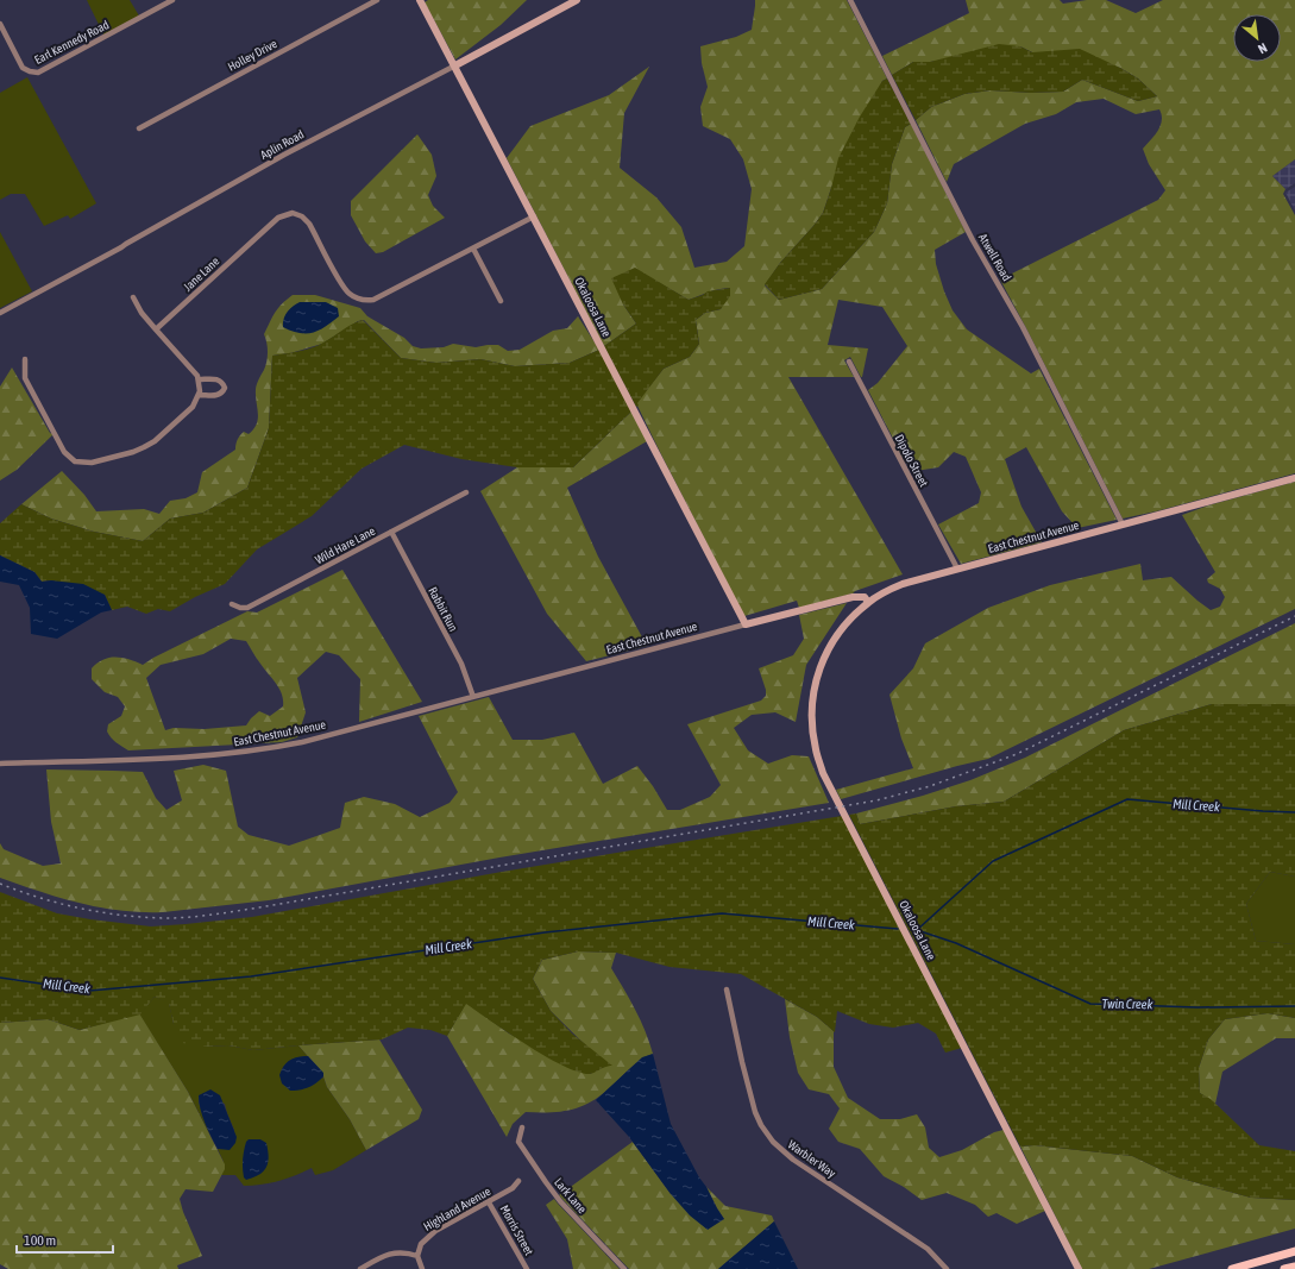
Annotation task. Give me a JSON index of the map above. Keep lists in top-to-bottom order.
{
  "streets": {
    "street": [
      "Earl Kennedy Road",
      "Holley Drive",
      "Aplin Road",
      "Atwell Road",
      "Jane Lane",
      "Okaloosa Lane",
      "Dipolo Street",
      "East Chestnut Avenue",
      "Wild Hare Lane",
      "Rabbit Run",
      "Warbler Way",
      "Lark Lane",
      "Highland Avenue",
      "Morris Street"
    ]
  },
  "crossings": [
    ["Aplin Road", "Okaloosa Lane"],
    ["Atwell Road", "East Chestnut Avenue"],
    ["Jane Lane", "Okaloosa Lane"],
    ["Okaloosa Lane", "East Chestnut Avenue"],
    ["Dipolo Street", "East Chestnut Avenue"],
    ["East Chestnut Avenue", "Rabbit Run"],
    ["Wild Hare Lane", "Rabbit Run"],
    ["Highland Avenue", "Morris Street"]
  ],
  "water": ["Mill Creek", "Twin Creek"],
  "scale_bar": "100 m",
  "north": "bottom right"
}
